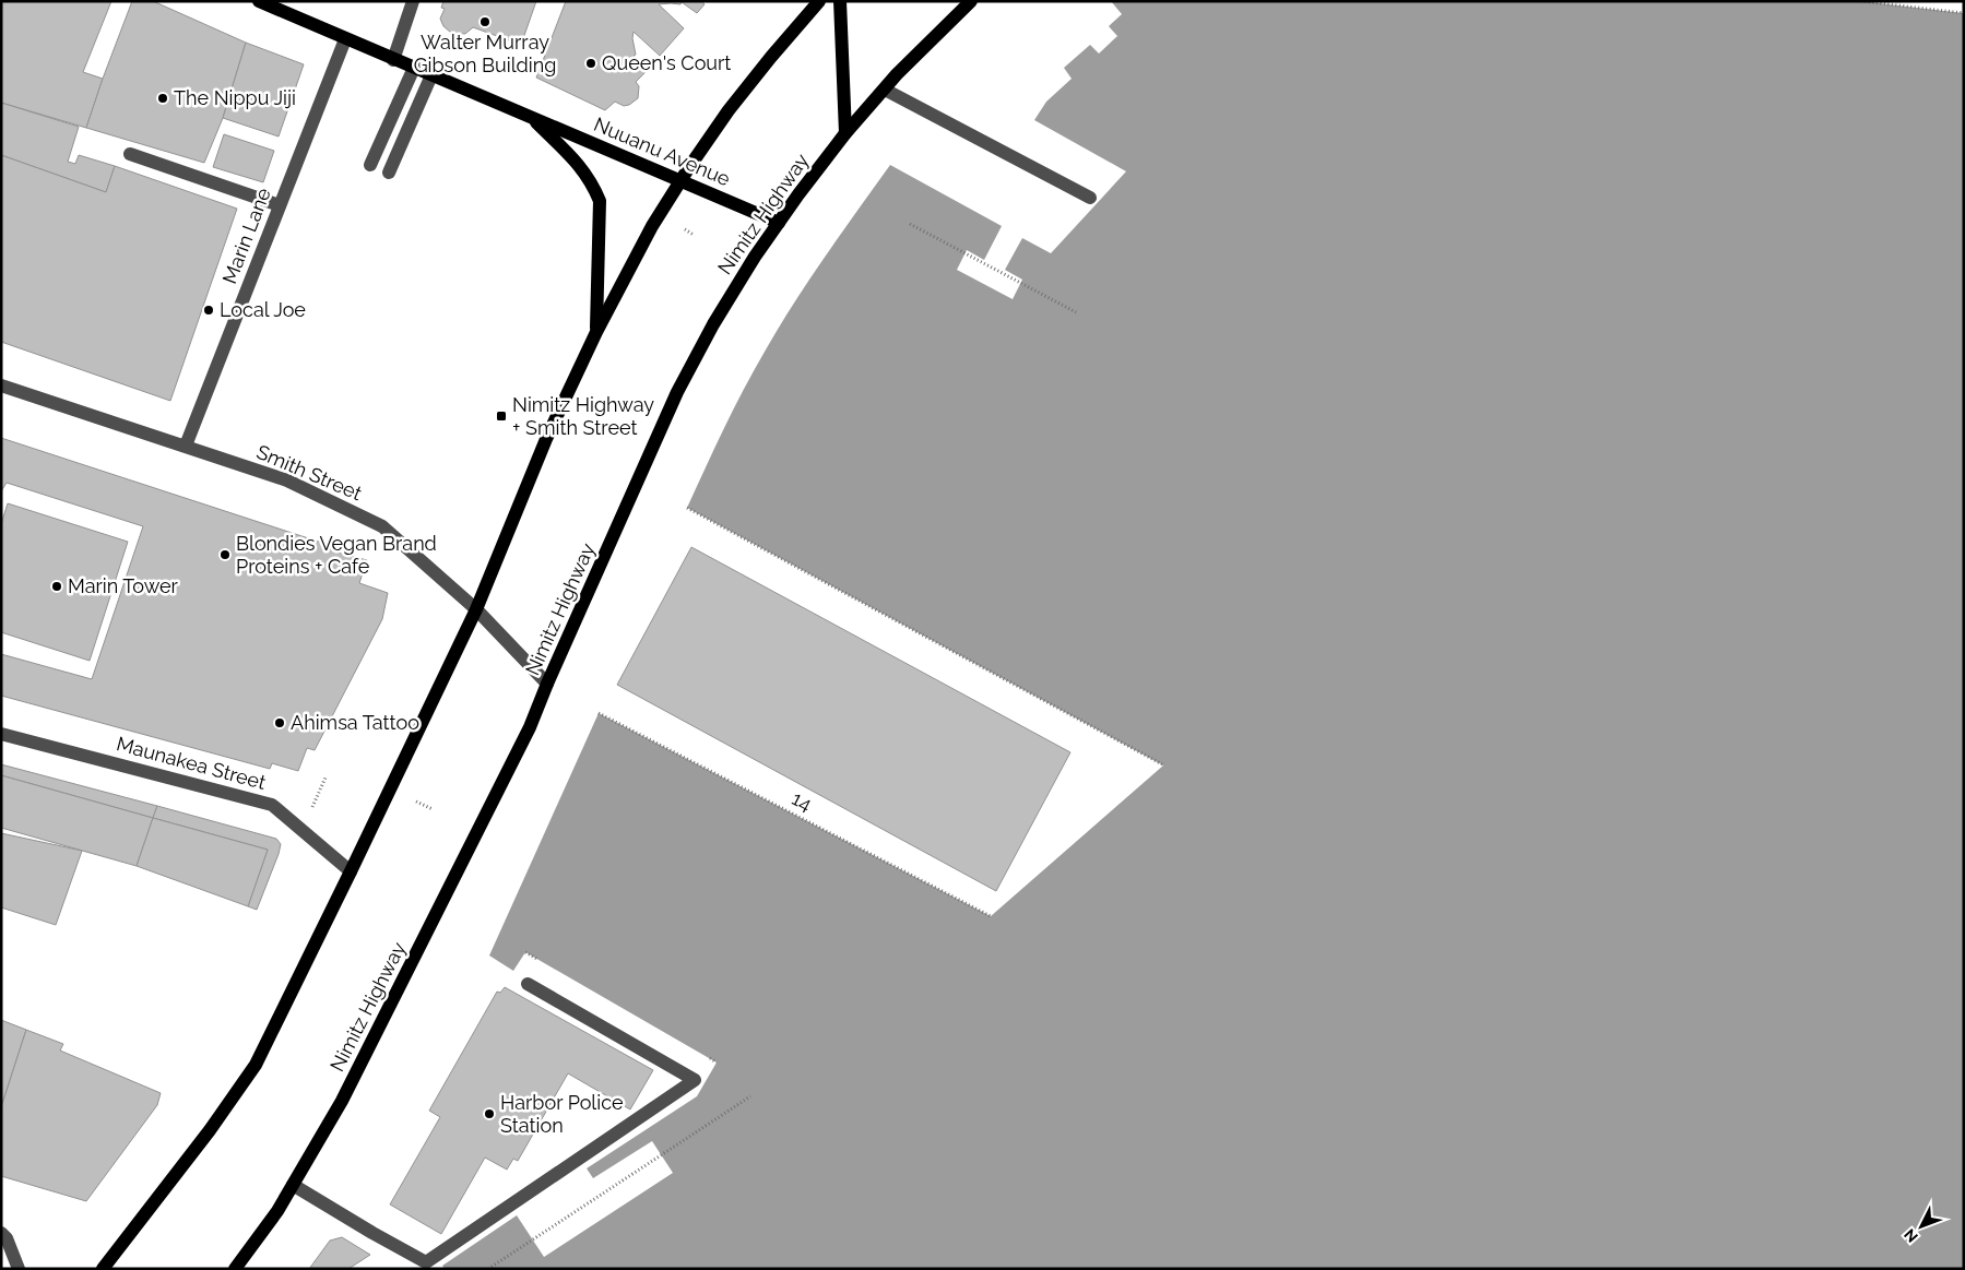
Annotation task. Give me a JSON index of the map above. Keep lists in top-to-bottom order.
{
  "streets": {
    "main road": ["Nuuanu Avenue", "Nimitz Highway"],
    "street": ["Marin Lane", "Smith Street", "Maunakea Street"],
    "path": ["14"]
  },
  "crossings": [
    ["Nuuanu Avenue", "Nimitz Highway"],
    ["Nuuanu Avenue", "Marin Lane"],
    ["Nimitz Highway", "Smith Street"],
    ["Marin Lane", "Smith Street"]
  ],
  "places": {
    "other": [
      "Walter Murray Gibson Building",
      "Queen's Court",
      "The Nippu Jiji",
      "Local Joe",
      "Blondies Vegan Brand Proteins + Cafe",
      "Marin Tower",
      "Ahimsa Tattoo",
      "Harbor Police Station"
    ],
    "transit": ["Nimitz Highway + Smith Street"]
  },
  "north": "bottom left"
}
